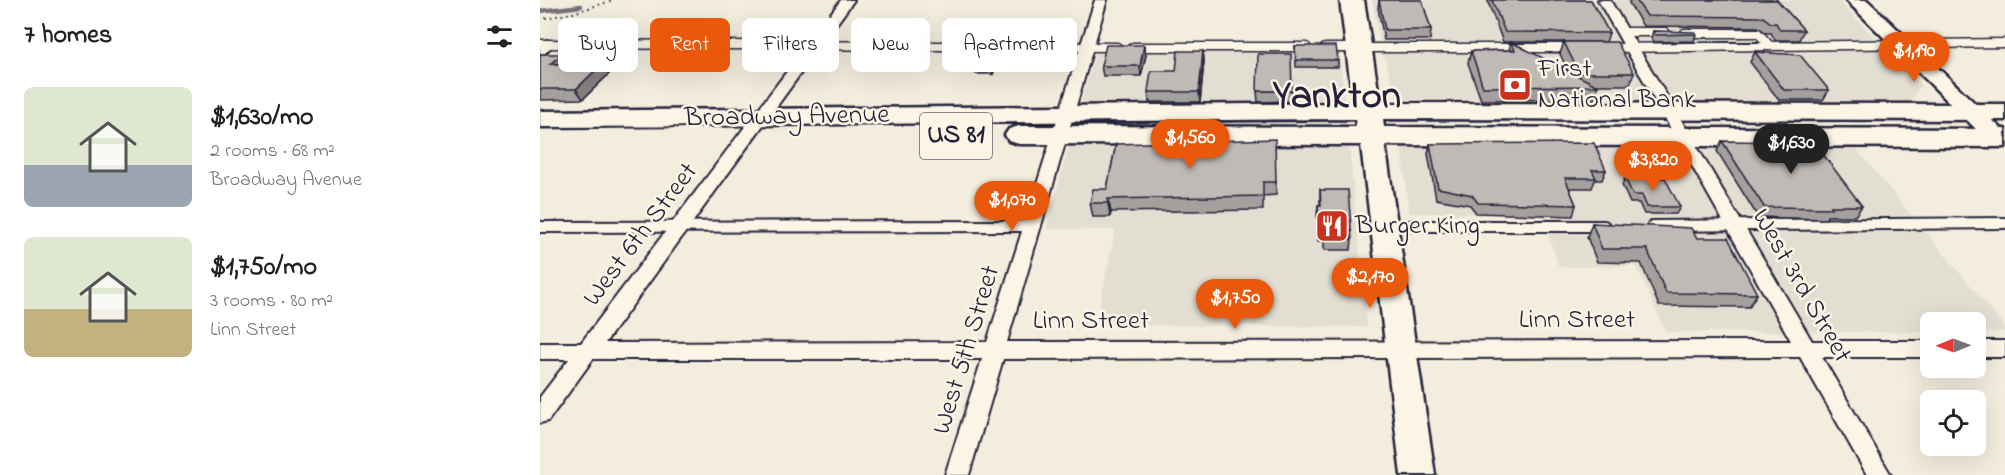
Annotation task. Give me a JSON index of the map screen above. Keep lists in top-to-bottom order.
{
  "streets": {
    "highway": ["Broadway Avenue", "US 81"],
    "street": [
      "West 6th Street",
      "West 3rd Street",
      "Linn Street",
      "West 5th Street"
    ]
  },
  "crossings": [
    ["Broadway Avenue", "West 6th Street"],
    ["Broadway Avenue", "West 3rd Street"],
    ["Broadway Avenue", "West 5th Street"],
    ["West 6th Street", "Linn Street"],
    ["West 3rd Street", "Linn Street"],
    ["Linn Street", "West 5th Street"]
  ],
  "districts": ["Yankton"],
  "places": {
    "bank": ["First National Bank"],
    "restaurant": ["Burger King"]
  },
  "north": "left",
  "page": {
    "heading": "7 homes",
    "chip": [
      "Buy",
      "Rent",
      "Filters",
      "New",
      "Apartment"
    ],
    "price": [
      "$1,190",
      "$1,560",
      "$1,630",
      "$3,820",
      "$1,070",
      "$2,170",
      "$1,750"
    ],
    "list": [
      {
        "name": "$1,630/mo",
        "note": "2 rooms · 68 m² · Broadway Avenue"
      },
      {
        "name": "$1,750/mo",
        "note": "3 rooms · 80 m² · Linn Street"
      }
    ]
  }
}
